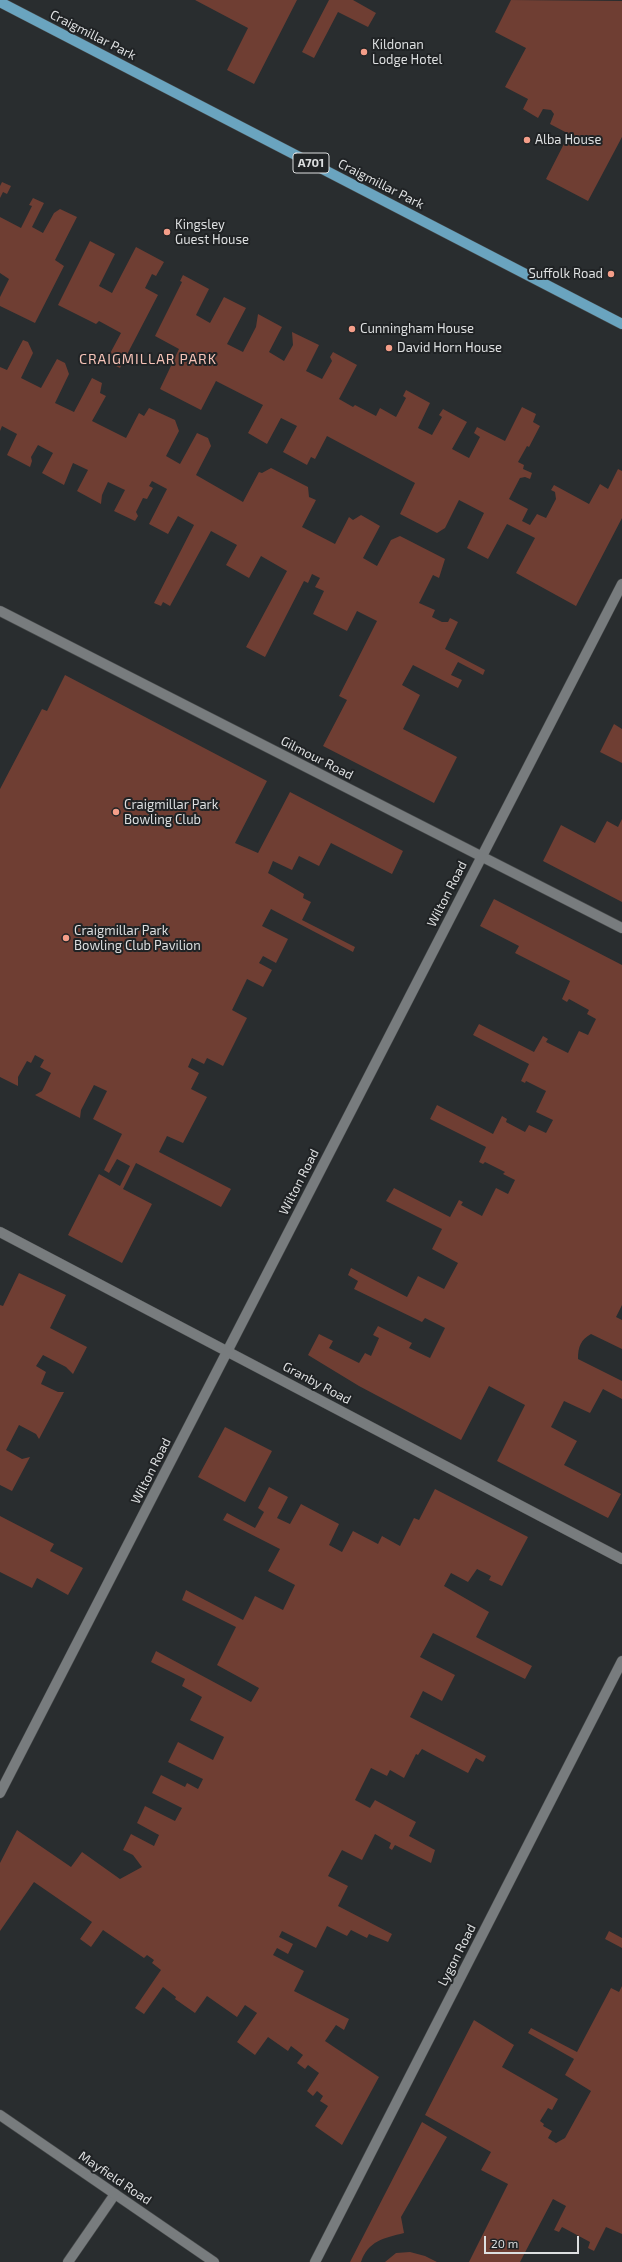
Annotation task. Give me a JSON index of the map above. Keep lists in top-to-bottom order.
{
  "streets": {
    "main road": ["Craigmillar Park", "A701"],
    "street": [
      "Gilmour Road",
      "Wilton Road",
      "Granby Road",
      "Lygon Road",
      "Mayfield Road"
    ]
  },
  "crossings": [
    ["Gilmour Road", "Wilton Road"],
    ["Wilton Road", "Granby Road"]
  ],
  "districts": ["CRAIGMILLAR PARK"],
  "places": [
    "Kildonan Lodge Hotel",
    "Alba House",
    "Kingsley Guest House",
    "Suffolk Road",
    "Cunningham House",
    "David Horn House",
    "Craigmillar Park Bowling Club",
    "Craigmillar Park Bowling Club Pavilion"
  ],
  "scale_bar": "20 m"
}
